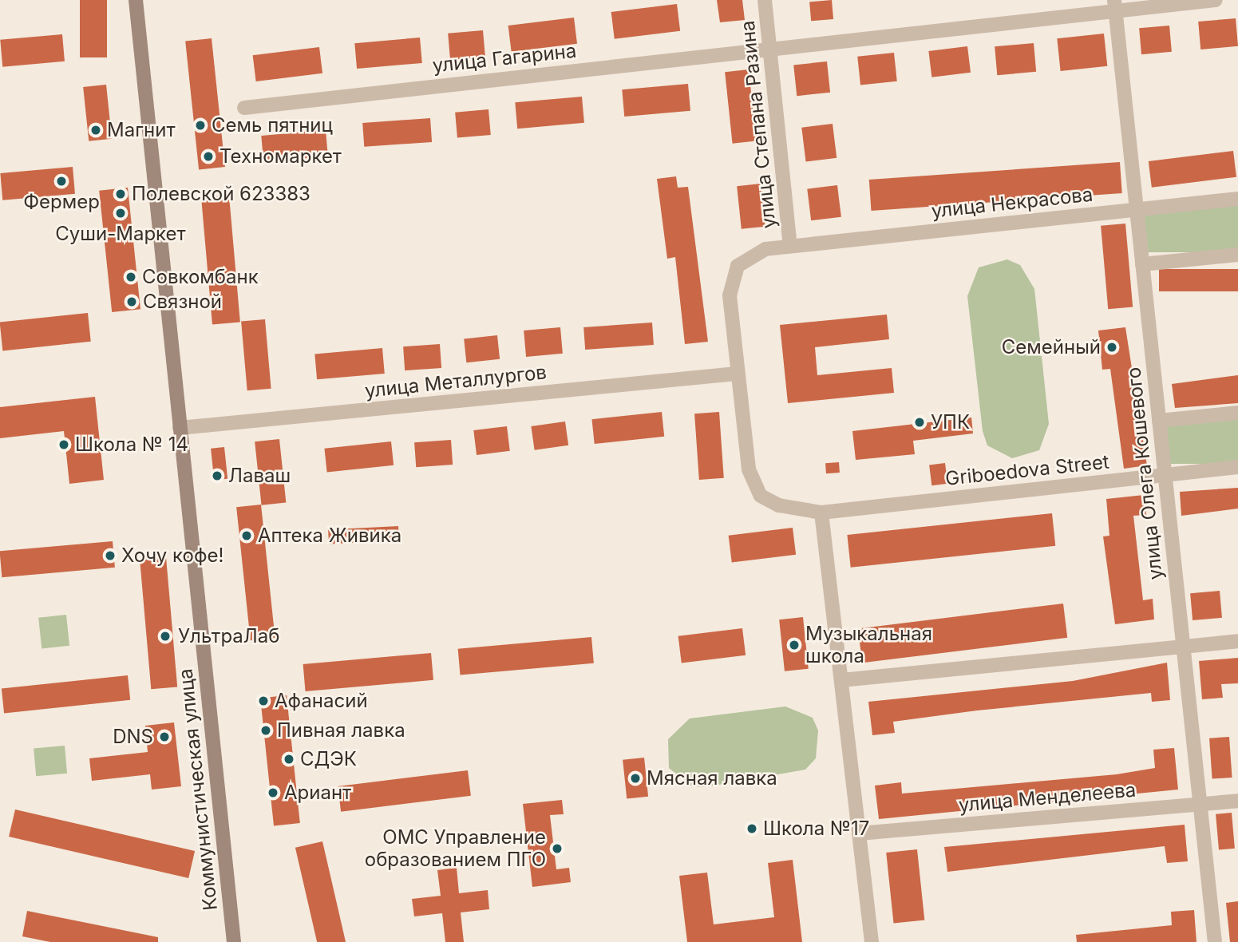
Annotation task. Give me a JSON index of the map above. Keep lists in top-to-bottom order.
{
  "streets": {
    "street": [
      "улица Гагарина",
      "улица Степана Разина",
      "улица Некрасова",
      "улица Металлургов",
      "Griboedova Street",
      "улица Олега Кошевого",
      "Коммунистическая улица",
      "улица Менделеева"
    ]
  },
  "crossings": [
    ["улица Гагарина", "улица Степана Разина"],
    ["улица Гагарина", "улица Олега Кошевого"],
    ["улица Степана Разина", "улица Некрасова"],
    ["улица Некрасова", "улица Металлургов"],
    ["улица Некрасова", "Griboedova Street"],
    ["улица Некрасова", "улица Олега Кошевого"],
    ["улица Металлургов", "Griboedova Street"],
    ["улица Металлургов", "Коммунистическая улица"],
    ["Griboedova Street", "улица Олега Кошевого"],
    ["улица Олега Кошевого", "улица Менделеева"]
  ],
  "places": [
    "Семь пятниц",
    "Магнит",
    "Техномаркет",
    "Фермер",
    "Полевской 623383",
    "Суши-Маркет",
    "Совкомбанк",
    "Связной",
    "Семейный",
    "УПК",
    "Школа № 14",
    "Лаваш",
    "Аптека Живика",
    "Хочу кофе!",
    "УльтраЛаб",
    "Музыкальная школа",
    "Афанасий",
    "Пивная лавка",
    "DNS",
    "СДЭК",
    "Мясная лавка",
    "Ариант",
    "Школа №17",
    "ОМС Управление образованием ПГО"
  ]
}
